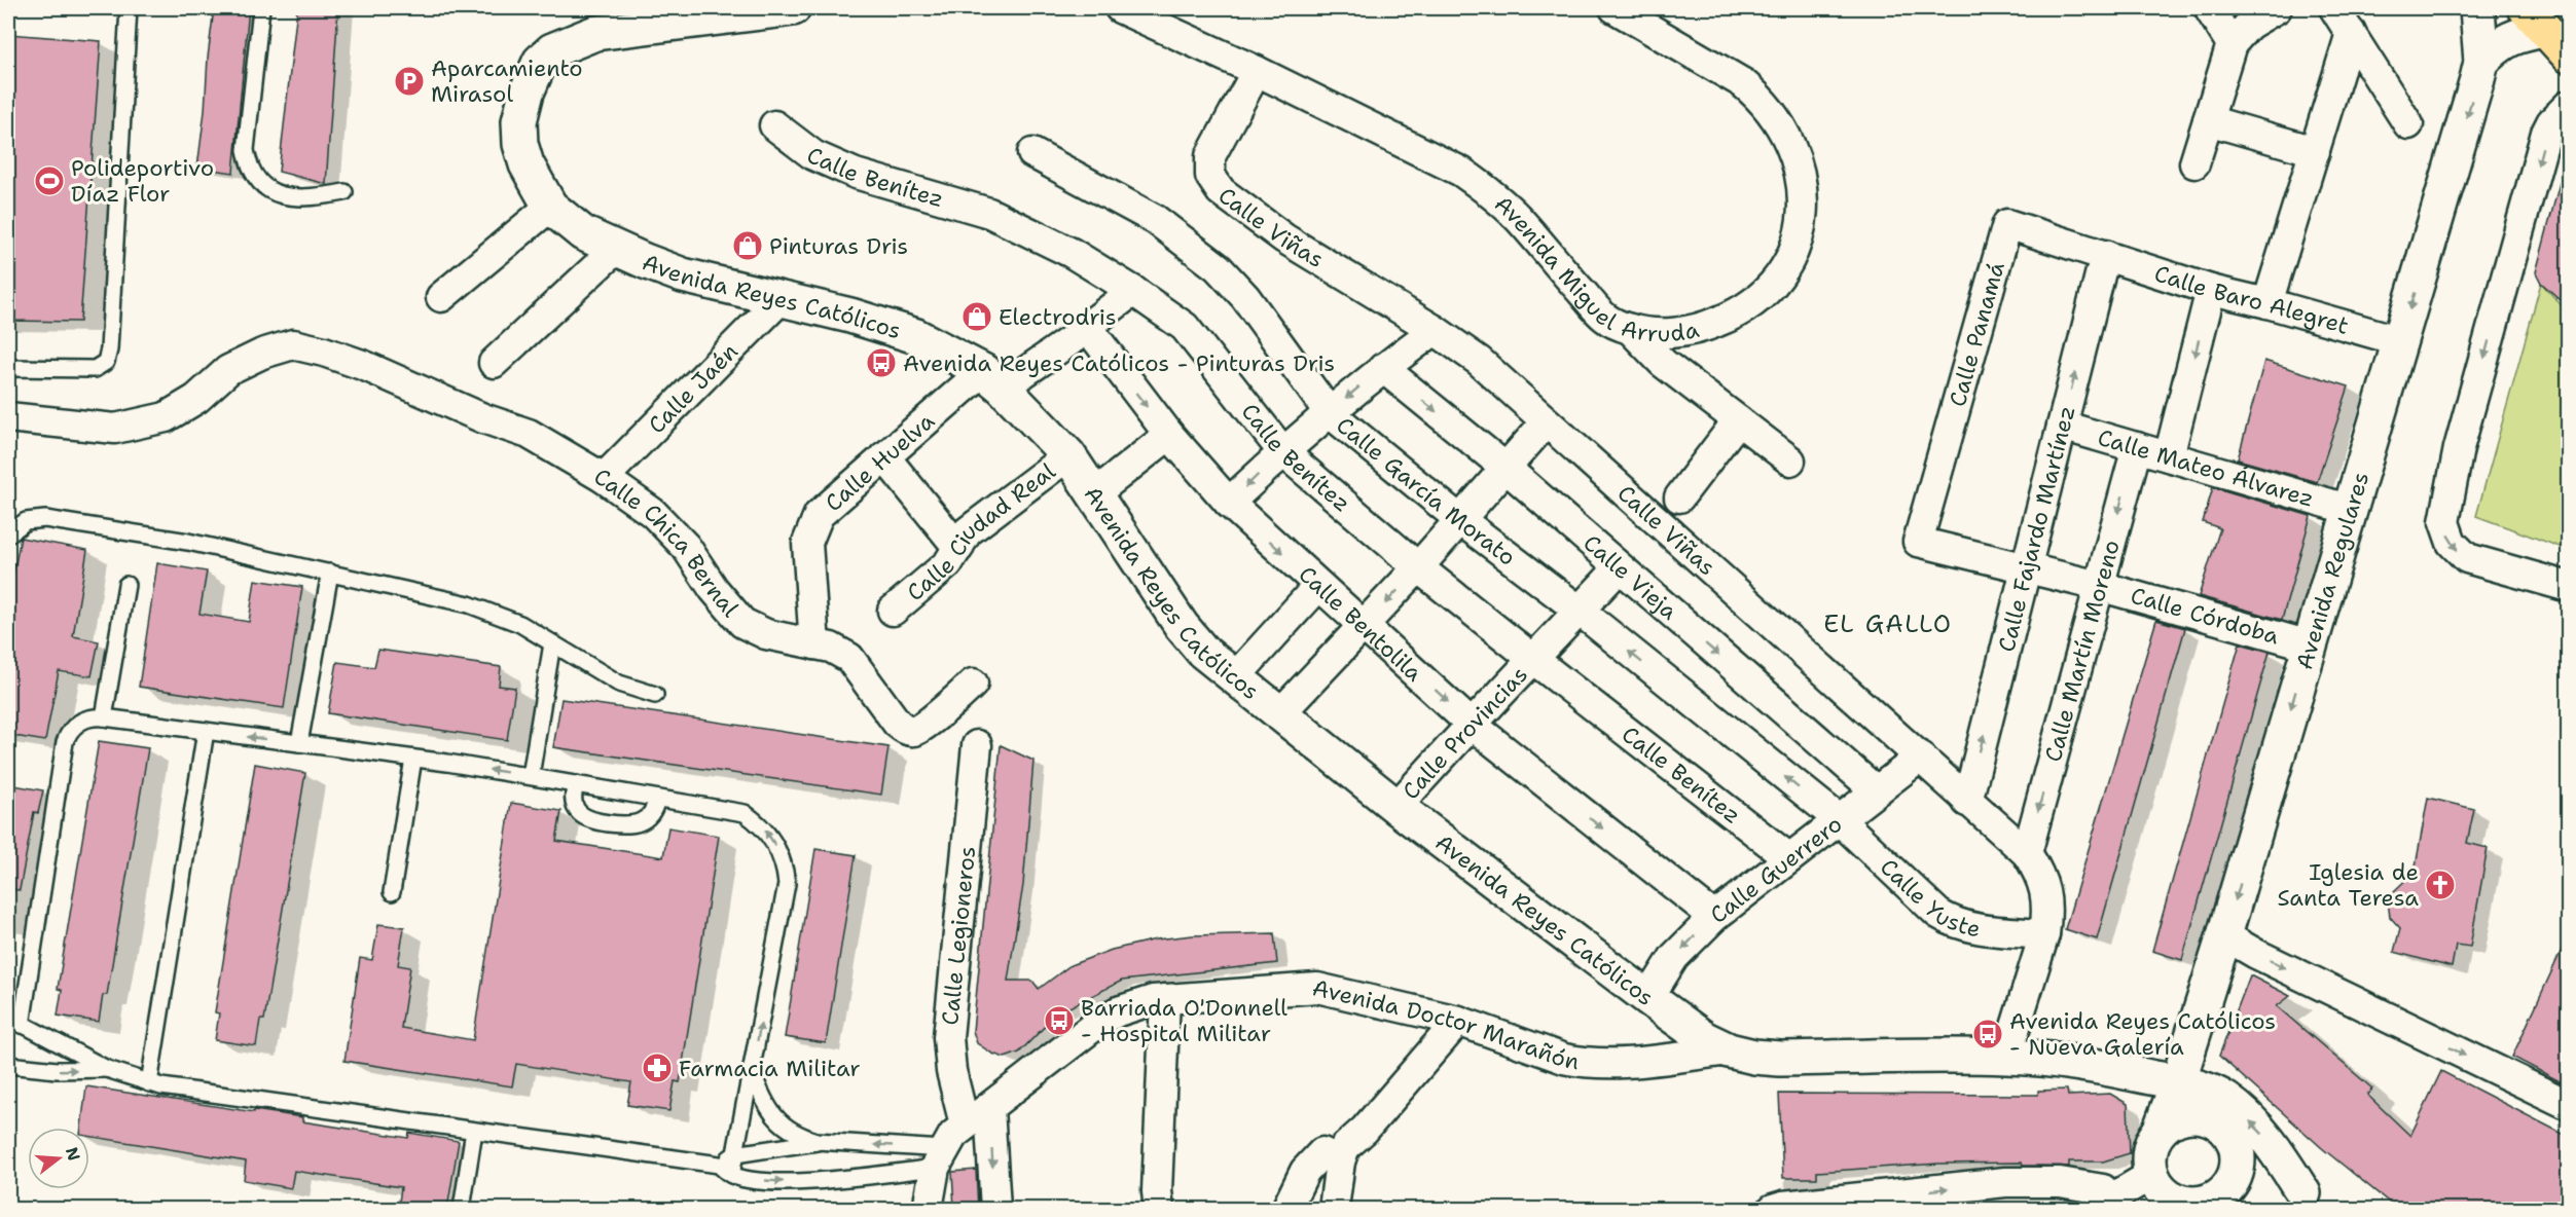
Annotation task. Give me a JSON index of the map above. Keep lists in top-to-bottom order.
{
  "streets": {
    "main road": ["Avenida Reyes Católicos", "Avenida Regulares"],
    "street": [
      "Calle Benítez",
      "Calle Viñas",
      "Avenida Miguel Arruda",
      "Calle Baro Alegret",
      "Calle Panamá",
      "Calle Jaén",
      "Calle Huelva",
      "Calle Mateo Álvarez",
      "Calle García Morato",
      "Calle Fajardo Martínez",
      "Calle Ciudad Real",
      "Calle Chica Bernal",
      "Calle Vieja",
      "Calle Córdoba",
      "Calle Bentolila",
      "Calle Martín Moreno",
      "Calle Provincias",
      "Calle Guerrero",
      "Calle Yuste",
      "Calle Legioneros",
      "Avenida Doctor Marañón"
    ]
  },
  "crossings": [
    ["Calle Benítez", "Calle Provincias"],
    ["Calle Benítez", "Calle Guerrero"],
    ["Calle Viñas", "Avenida Miguel Arruda"],
    ["Calle Viñas", "Avenida Reyes Católicos"],
    ["Calle Viñas", "Calle Fajardo Martínez"],
    ["Calle Viñas", "Calle Martín Moreno"],
    ["Calle Viñas", "Calle Guerrero"],
    ["Calle Viñas", "Calle Yuste"],
    ["Avenida Reyes Católicos", "Calle Jaén"],
    ["Avenida Reyes Católicos", "Calle Huelva"],
    ["Avenida Reyes Católicos", "Calle Ciudad Real"],
    ["Avenida Reyes Católicos", "Avenida Regulares"],
    ["Avenida Reyes Católicos", "Calle Provincias"],
    ["Avenida Reyes Católicos", "Calle Guerrero"],
    ["Avenida Reyes Católicos", "Avenida Doctor Marañón"],
    ["Calle Baro Alegret", "Calle Panamá"],
    ["Calle Baro Alegret", "Calle Fajardo Martínez"],
    ["Calle Baro Alegret", "Avenida Regulares"],
    ["Calle Panamá", "Calle Fajardo Martínez"],
    ["Calle Panamá", "Calle Córdoba"],
    ["Calle Jaén", "Calle Chica Bernal"],
    ["Calle Huelva", "Calle Chica Bernal"],
    ["Calle Huelva", "Calle Bentolila"],
    ["Calle Mateo Álvarez", "Calle Fajardo Martínez"],
    ["Calle Mateo Álvarez", "Avenida Regulares"],
    ["Calle Mateo Álvarez", "Calle Martín Moreno"],
    ["Calle García Morato", "Calle Provincias"],
    ["Calle García Morato", "Calle Guerrero"],
    ["Calle García Morato", "Calle Yuste"],
    ["Calle Fajardo Martínez", "Calle Córdoba"],
    ["Avenida Regulares", "Calle Córdoba"],
    ["Calle Vieja", "Calle Provincias"],
    ["Calle Vieja", "Calle Guerrero"],
    ["Calle Córdoba", "Calle Martín Moreno"],
    ["Calle Bentolila", "Calle Provincias"],
    ["Calle Bentolila", "Calle Guerrero"],
    ["Calle Guerrero", "Calle Yuste"],
    ["Calle Legioneros", "Avenida Doctor Marañón"]
  ],
  "one_way": [
    "Avenida Regulares",
    "Calle Vieja",
    "Calle Bentolila",
    "Calle Martín Moreno"
  ],
  "districts": ["EL GALLO"],
  "places": {
    "parking": ["Aparcamiento Mirasol"],
    "sports": ["Polideportivo Díaz Flor"],
    "shop": ["Pinturas Dris", "Electrodris"],
    "bus stop": ["Avenida Reyes Católicos - Pinturas Dris", "Barriada O'Donnell - Hospital Militar", "Avenida Reyes Católicos - Nueva Galería"],
    "church": ["Iglesia de Santa Teresa"],
    "pharmacy": ["Farmacia Militar"]
  },
  "north": "right"
}
